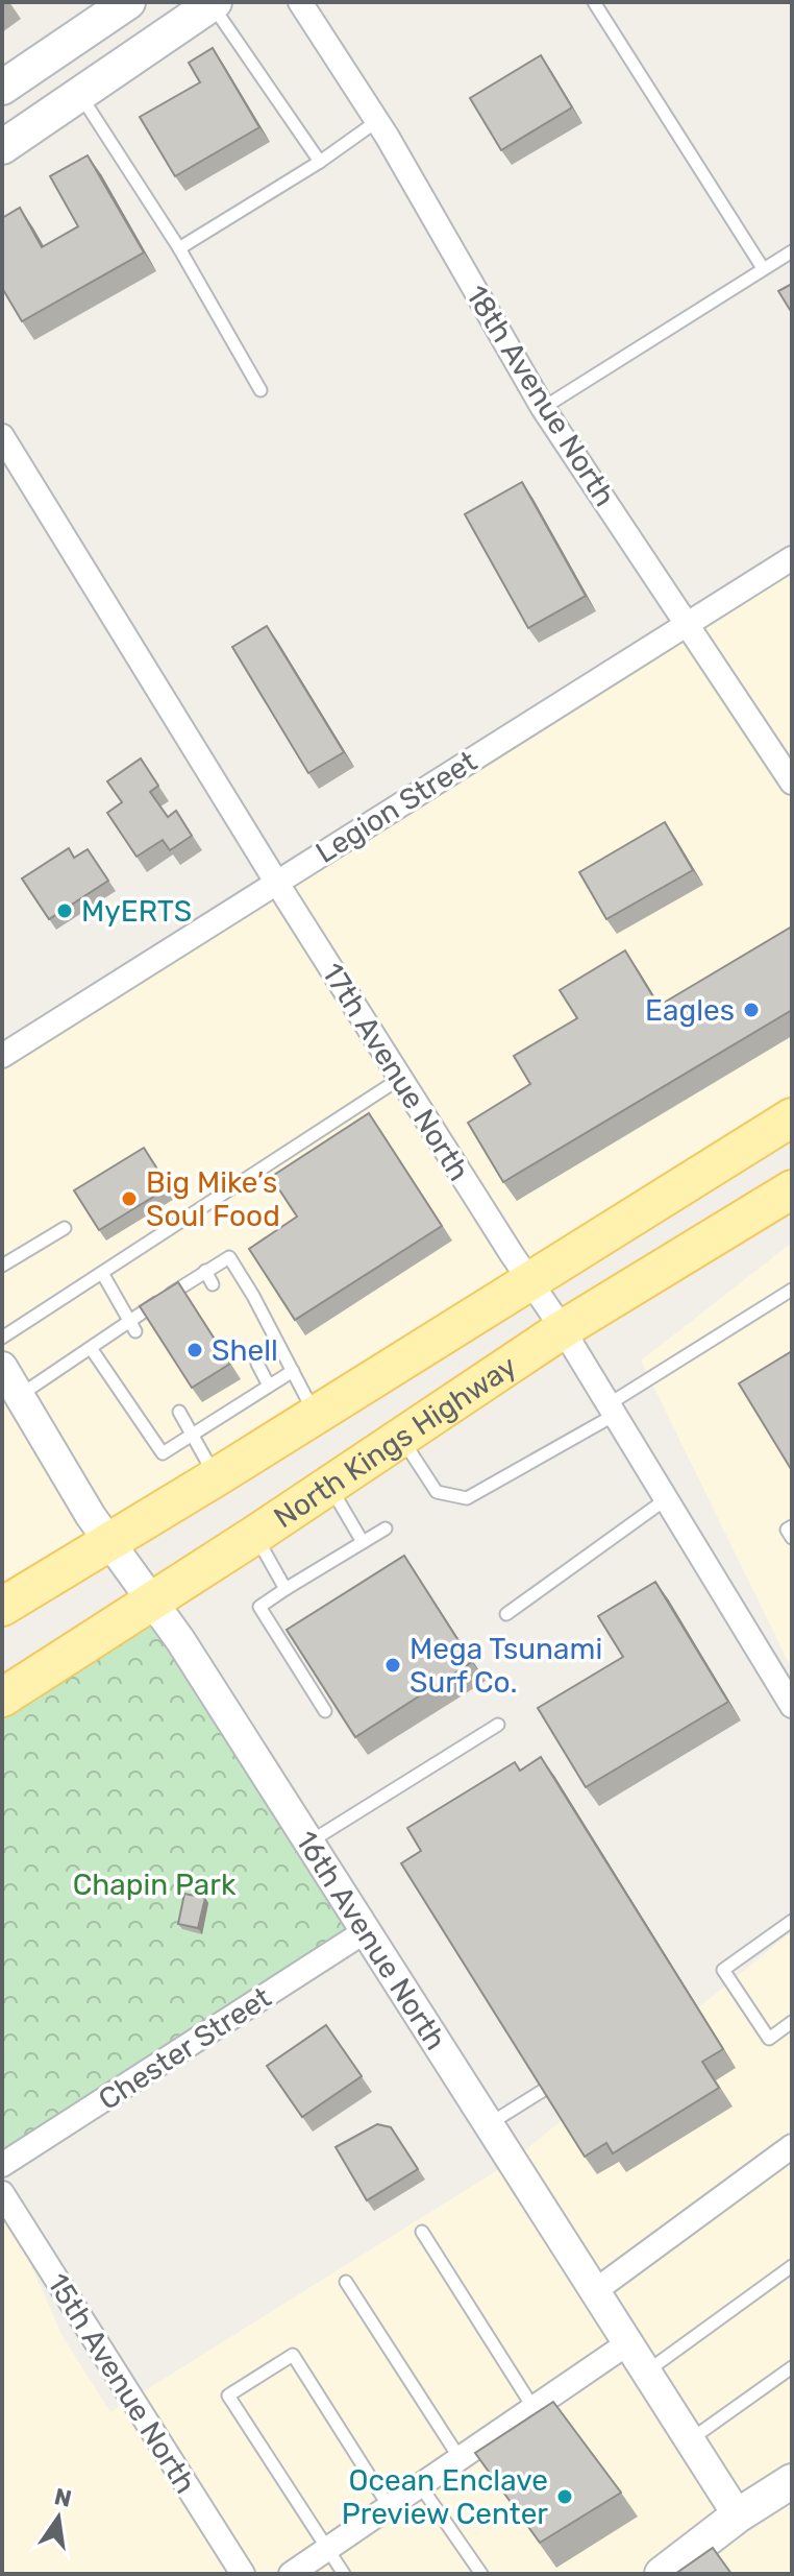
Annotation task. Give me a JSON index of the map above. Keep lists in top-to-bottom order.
{
  "streets": {
    "main road": ["North Kings Highway"],
    "street": [
      "18th Avenue North",
      "Legion Street",
      "17th Avenue North",
      "16th Avenue North",
      "Chester Street",
      "15th Avenue North"
    ]
  },
  "crossings": [
    ["18th Avenue North", "Legion Street"],
    ["Legion Street", "17th Avenue North"],
    ["17th Avenue North", "North Kings Highway"],
    ["North Kings Highway", "16th Avenue North"],
    ["16th Avenue North", "Chester Street"]
  ],
  "parks": ["Chapin Park"],
  "places": [
    "MyERTS",
    "Eagles",
    "Big Mike’s Soul Food",
    "Shell",
    "Mega Tsunami Surf Co.",
    "Ocean Enclave Preview Center"
  ],
  "north": "top"
}
